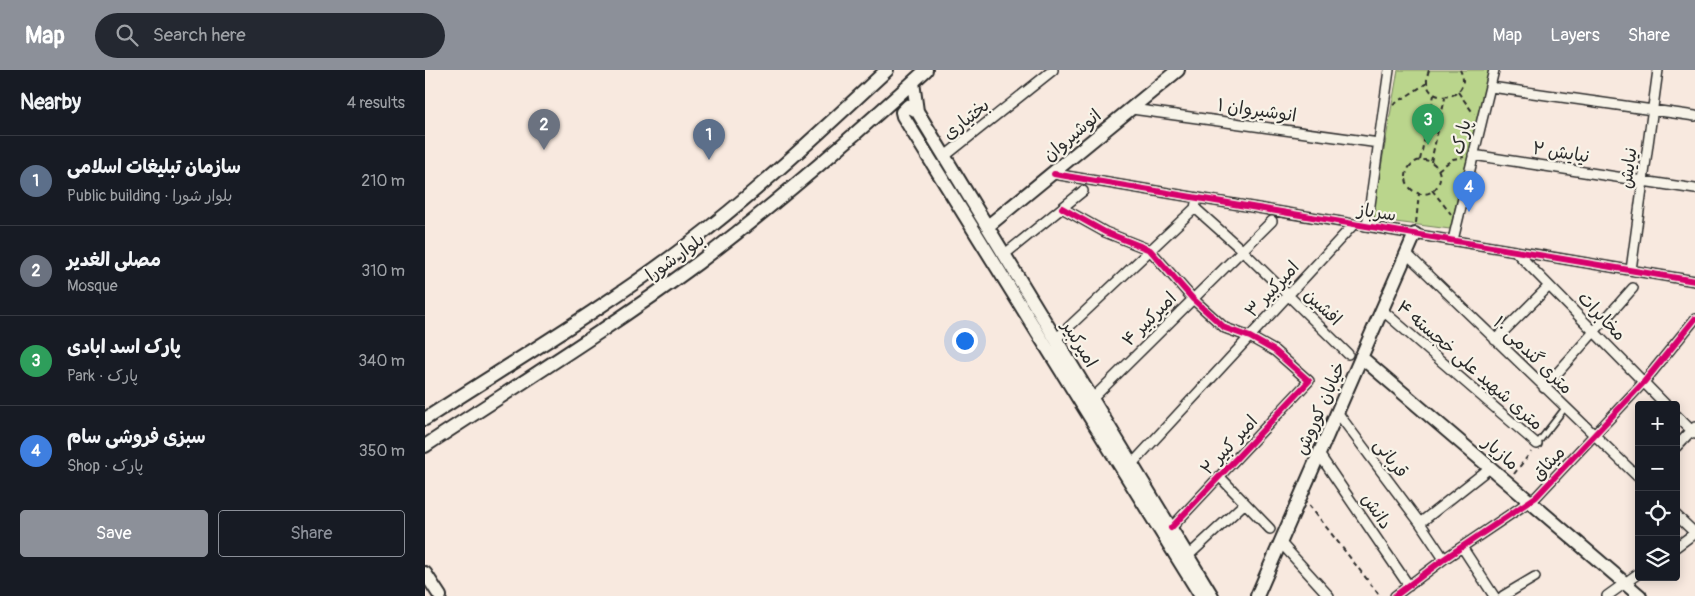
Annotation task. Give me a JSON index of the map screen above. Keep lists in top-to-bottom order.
{
  "streets": {
    "main road": [
      "انوشیروان",
      "بلوار شورا",
      "امیرکبیر",
      "خیابان کوروش",
      "مازیار"
    ],
    "street": [
      "انوشیروان ۱",
      "بختیاری",
      "پارک",
      "نیایش ۲",
      "نیایش",
      "سرباز",
      "امیرکبیر ۳",
      "افشین",
      "مخابرات",
      "امیرکبیر ۴",
      "۱۰ متری گندمی",
      "۴ متری شهید علی خجسته",
      "امیر کبیر ۲",
      "قربانی",
      "میثاق",
      "دانش"
    ]
  },
  "crossings": [
    ["انوشیروان ۱", "انوشیروان"],
    ["بختیاری", "امیرکبیر"],
    ["انوشیروان", "سرباز"],
    ["انوشیروان", "امیرکبیر"],
    ["پارک", "نیایش ۲"],
    ["پارک", "سرباز"],
    ["نیایش ۲", "نیایش"],
    ["نیایش", "سرباز"],
    ["سرباز", "امیرکبیر ۳"],
    ["سرباز", "مخابرات"],
    ["سرباز", "خیابان کوروش"],
    ["امیرکبیر ۳", "افشین"],
    ["امیرکبیر ۳", "امیرکبیر"],
    ["امیرکبیر ۳", "امیر کبیر ۲"],
    ["افشین", "امیرکبیر ۴"],
    ["مخابرات", "میثاق"],
    ["امیرکبیر ۴", "امیرکبیر"],
    ["امیرکبیر", "امیر کبیر ۲"],
    ["۱۰ متری گندمی", "خیابان کوروش"],
    ["۱۰ متری گندمی", "میثاق"],
    ["۴ متری شهید علی خجسته", "خیابان کوروش"],
    ["خیابان کوروش", "مازیار"],
    ["خیابان کوروش", "قربانی"],
    ["خیابان کوروش", "دانش"],
    ["مازیار", "میثاق"],
    ["قربانی", "میثاق"],
    ["میثاق", "دانش"]
  ],
  "page": {
    "header": "Map",
    "search": "Search here",
    "nav": ["Map", "Layers", "Share"],
    "heading": ["Nearby", "4 results"],
    "pins": [
      "3",
      "2",
      "1",
      "4"
    ],
    "list": [
      {
        "mark": "1",
        "name": "سازمان تبلیغات اسلامی",
        "note": "Public building · بلوار شورا",
        "value": "210 m"
      },
      {
        "mark": "2",
        "name": "مصلی الغدیر",
        "note": "Mosque",
        "value": "310 m"
      },
      {
        "mark": "3",
        "name": "پارک اسد ابادی",
        "note": "Park · پارک",
        "value": "340 m"
      },
      {
        "mark": "4",
        "name": "سبزی فروشی سام",
        "note": "Shop · پارک",
        "value": "350 m"
      }
    ],
    "map_buttons": ["+", "−"],
    "buttons": ["Save", "Share"]
  }
}
